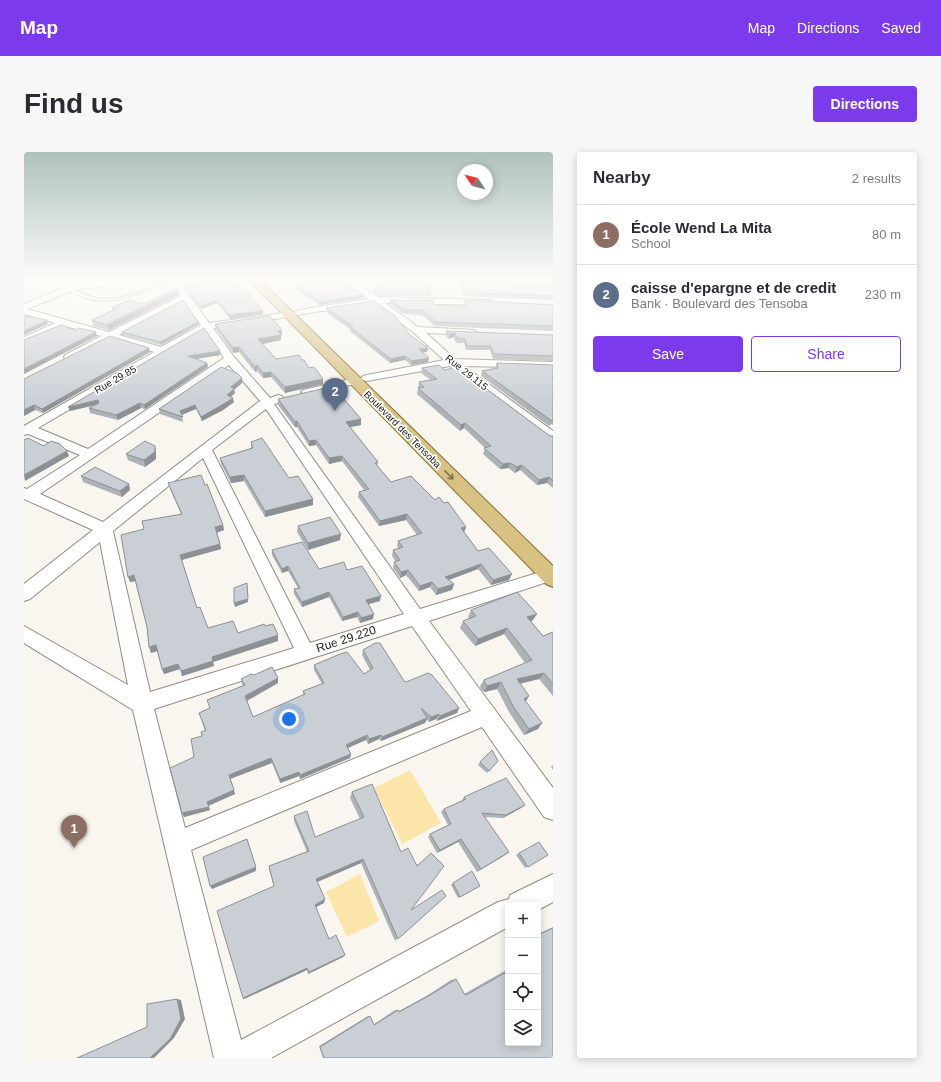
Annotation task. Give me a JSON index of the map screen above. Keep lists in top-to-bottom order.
{
  "streets": {
    "main road": ["Boulevard des Tensoba"],
    "street": ["Rue 29.115", "Rue 29.85", "Rue 29.220"]
  },
  "crossings": [
    ["Boulevard des Tensoba", "Rue 29.220"]
  ],
  "north": "top left",
  "page": {
    "header": "Map",
    "nav": ["Map", "Directions", "Saved"],
    "buttons": [
      "Directions",
      ["Save", "Share"]
    ],
    "title": "Find us",
    "heading": ["Nearby", "2 results"],
    "list": [
      {
        "mark": "1",
        "name": "École Wend La Mita",
        "note": "School",
        "value": "80 m"
      },
      {
        "mark": "2",
        "name": "caisse d'epargne et de credit",
        "note": "Bank · Boulevard des Tensoba",
        "value": "230 m"
      }
    ],
    "pins": ["2", "1"],
    "map_buttons": ["+", "−"]
  }
}
